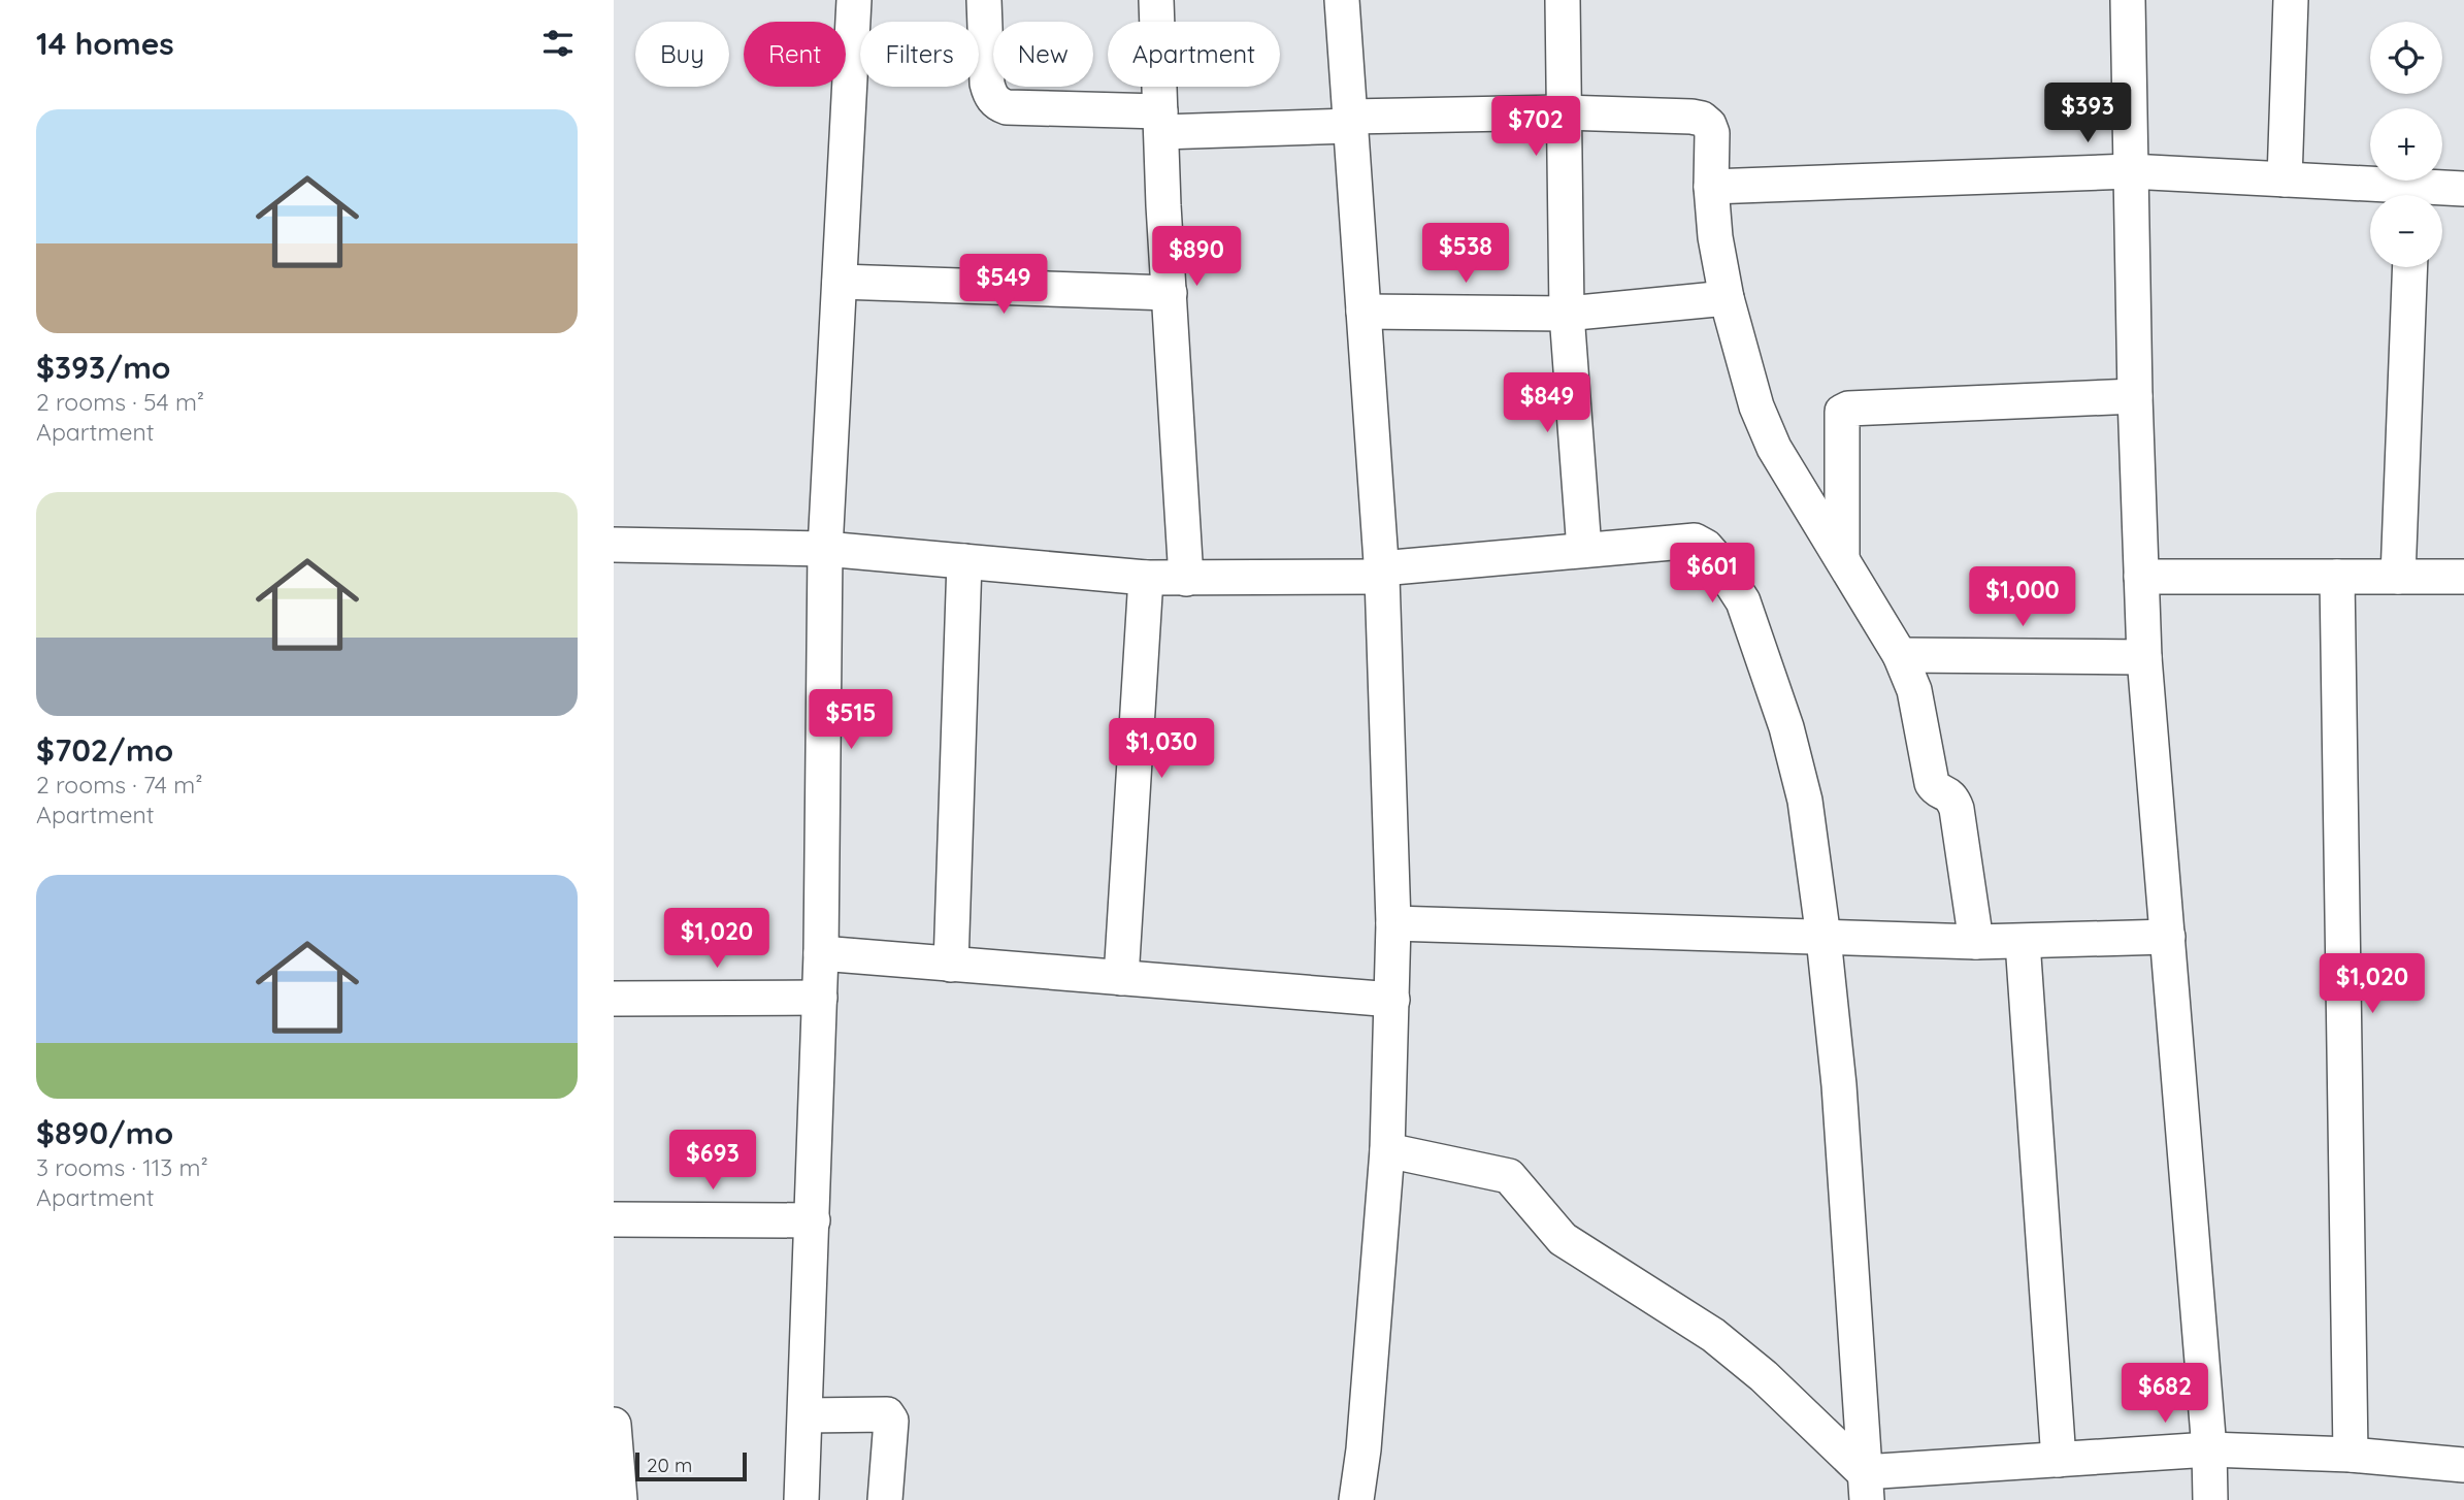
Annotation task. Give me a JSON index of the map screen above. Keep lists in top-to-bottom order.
{
  "scale_bar": "20 m",
  "page": {
    "heading": "14 homes",
    "map_buttons": ["+", "−"],
    "chip": [
      "Buy",
      "Rent",
      "Filters",
      "New",
      "Apartment"
    ],
    "price": [
      "$393",
      "$702",
      "$538",
      "$890",
      "$549",
      "$849",
      "$601",
      "$1,000",
      "$515",
      "$1,030",
      "$1,020",
      "$1,020",
      "$693",
      "$682"
    ],
    "list": [
      {
        "name": "$393/mo",
        "note": "2 rooms · 54 m² · Apartment"
      },
      {
        "name": "$702/mo",
        "note": "2 rooms · 74 m² · Apartment"
      },
      {
        "name": "$890/mo",
        "note": "3 rooms · 113 m² · Apartment"
      }
    ],
    "scale": "20 m"
  }
}
